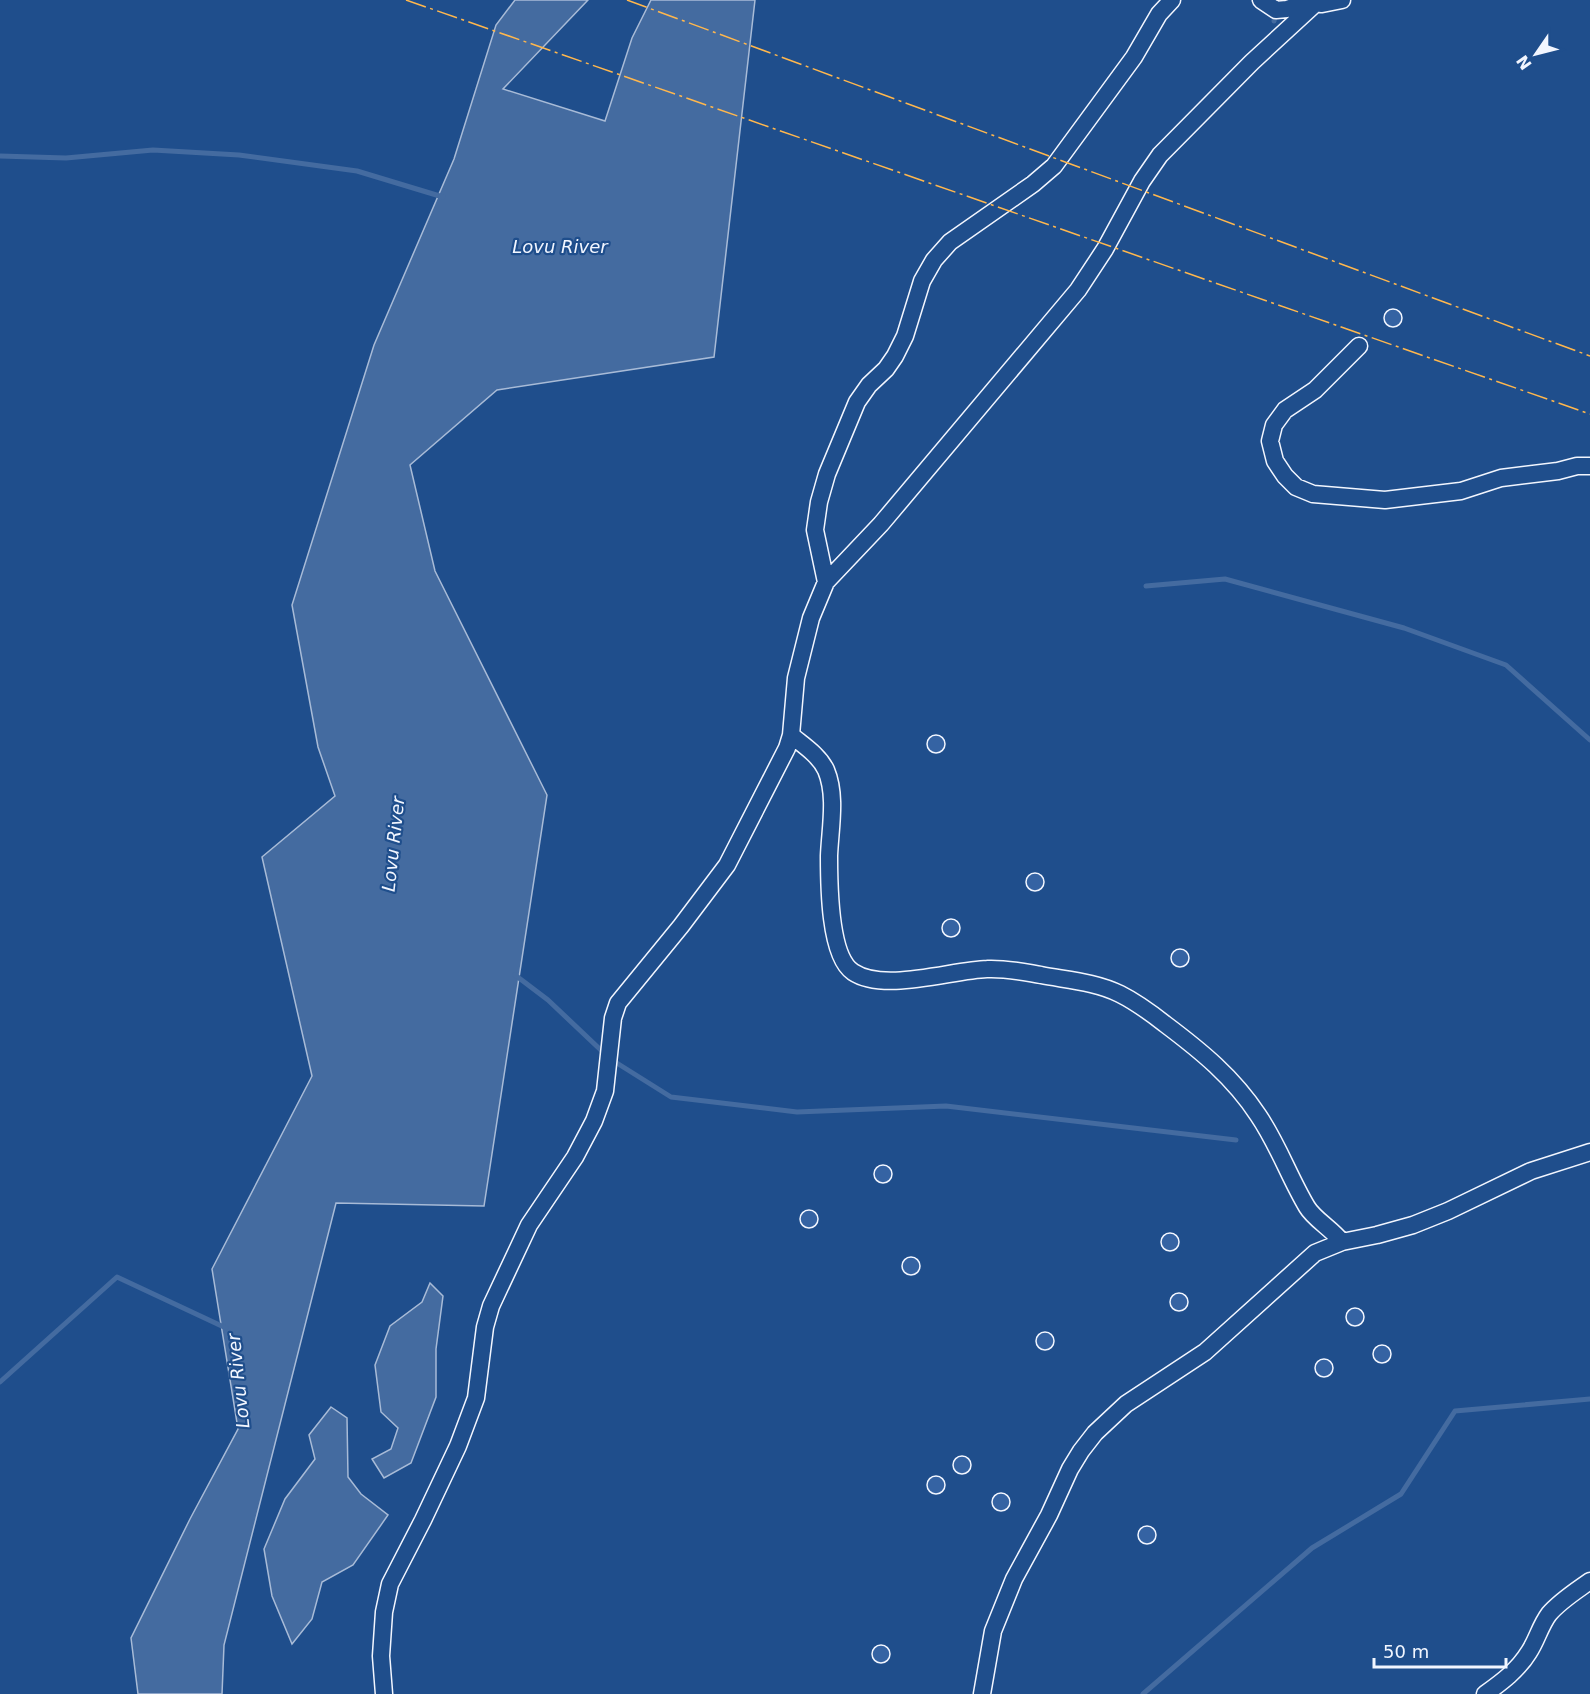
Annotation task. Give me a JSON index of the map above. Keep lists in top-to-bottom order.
{
  "water": ["Lovu River"],
  "scale_bar": "50 m",
  "north": "bottom left"
}
